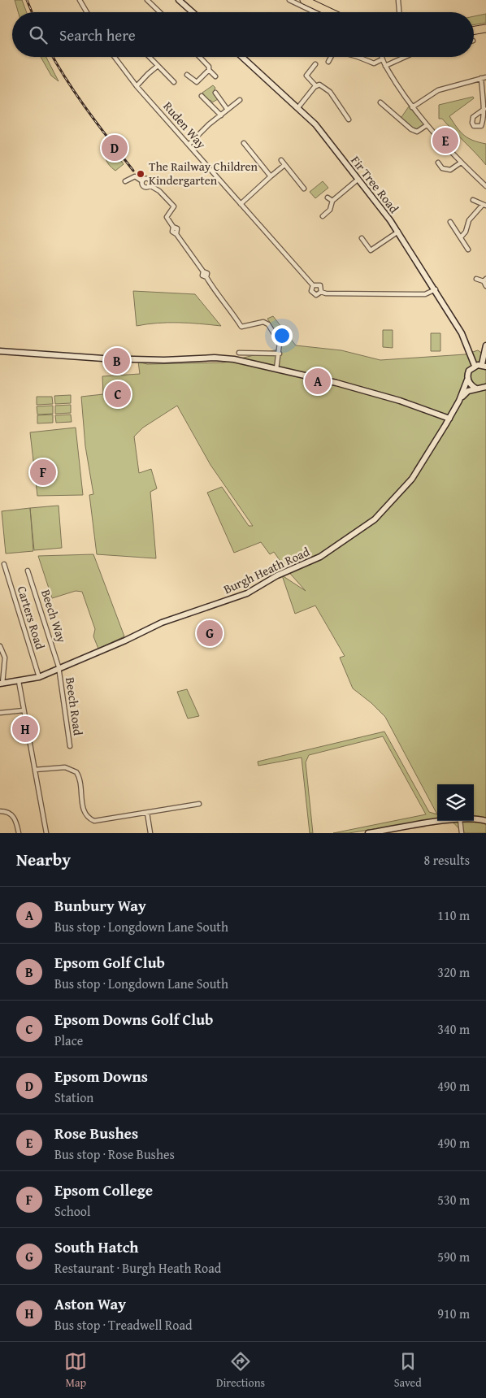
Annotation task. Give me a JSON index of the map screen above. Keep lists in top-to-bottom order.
{
  "streets": {
    "main road": ["Fir Tree Road", "Burgh Heath Road"],
    "street": [
      "Ruden Way",
      "Beech Way",
      "Carters Road",
      "Beech Road"
    ]
  },
  "crossings": [
    ["Fir Tree Road", "Burgh Heath Road"],
    ["Burgh Heath Road", "Beech Way"],
    ["Burgh Heath Road", "Carters Road"],
    ["Burgh Heath Road", "Beech Road"],
    ["Beech Way", "Beech Road"]
  ],
  "places": ["The Railway Children Kindergarten"],
  "page": {
    "search": "Search here",
    "pins": [
      "E",
      "D",
      "B",
      "A",
      "C",
      "F",
      "G",
      "H"
    ],
    "heading": ["Nearby", "8 results"],
    "list": [
      {
        "mark": "A",
        "name": "Bunbury Way",
        "note": "Bus stop · Longdown Lane South",
        "value": "110 m"
      },
      {
        "mark": "B",
        "name": "Epsom Golf Club",
        "note": "Bus stop · Longdown Lane South",
        "value": "320 m"
      },
      {
        "mark": "C",
        "name": "Epsom Downs Golf Club",
        "note": "Place",
        "value": "340 m"
      },
      {
        "mark": "D",
        "name": "Epsom Downs",
        "note": "Station",
        "value": "490 m"
      },
      {
        "mark": "E",
        "name": "Rose Bushes",
        "note": "Bus stop · Rose Bushes",
        "value": "490 m"
      },
      {
        "mark": "F",
        "name": "Epsom College",
        "note": "School",
        "value": "530 m"
      },
      {
        "mark": "G",
        "name": "South Hatch",
        "note": "Restaurant · Burgh Heath Road",
        "value": "590 m"
      },
      {
        "mark": "H",
        "name": "Aston Way",
        "note": "Bus stop · Treadwell Road",
        "value": "910 m"
      }
    ],
    "nav": ["Map", "Directions", "Saved"]
  }
}
